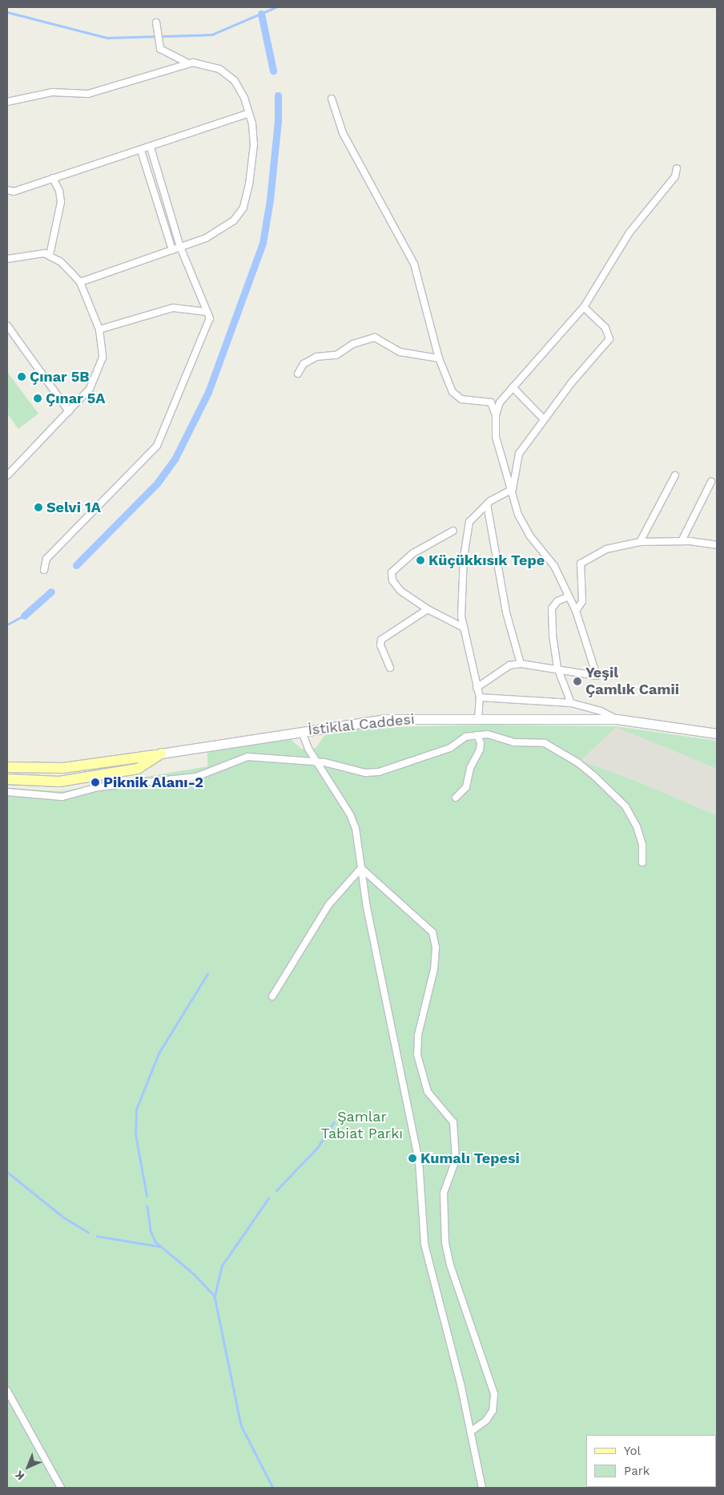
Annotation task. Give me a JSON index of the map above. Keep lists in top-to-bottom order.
{
  "streets": {
    "main road": ["İstiklal Caddesi"]
  },
  "parks": ["Şamlar Tabiat Parkı"],
  "places": [
    "Çınar 5B",
    "Çınar 5A",
    "Selvi 1A",
    "Küçükkısık Tepe",
    "Yeşil Çamlık Camii",
    "Piknik Alanı-2",
    "Kumalı Tepesi"
  ],
  "legend": ["Yol", "Park"],
  "north": "bottom left"
}
